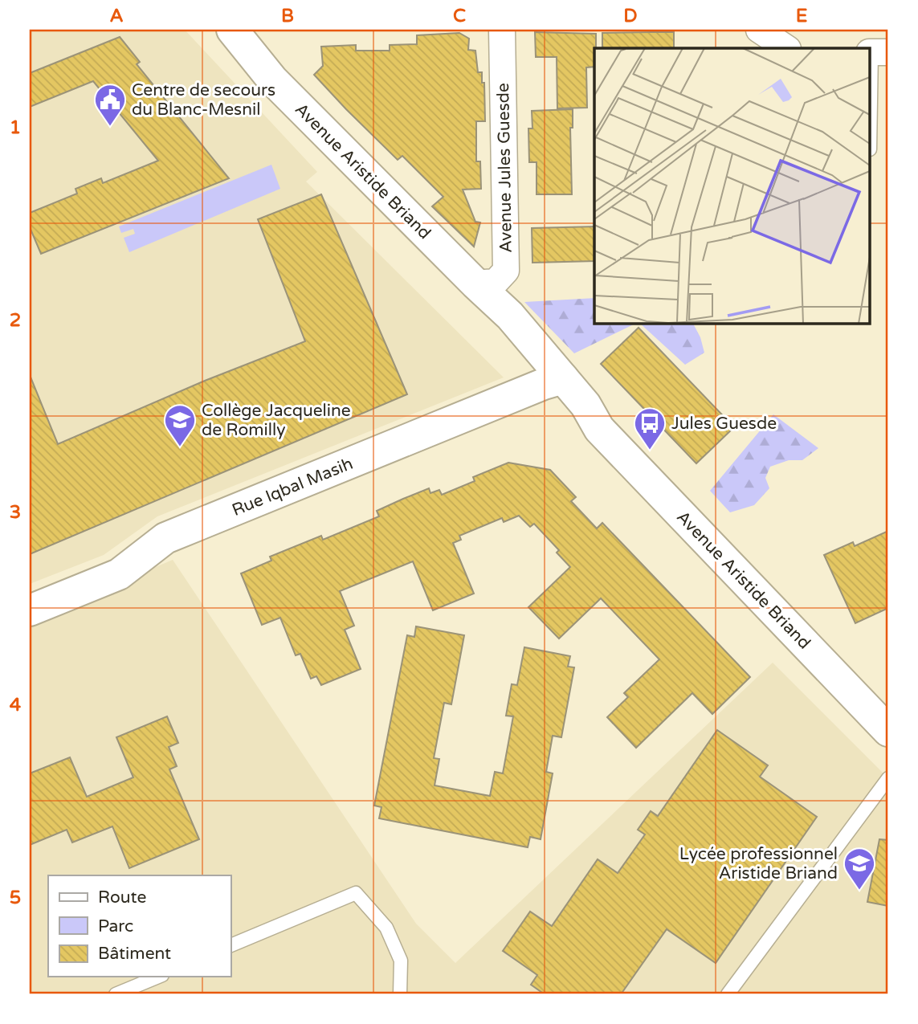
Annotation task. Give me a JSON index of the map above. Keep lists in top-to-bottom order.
{
  "streets": {
    "street": ["Avenue Jules Guesde", "Avenue Aristide Briand", "Rue Iqbal Masih"]
  },
  "crossings": [
    ["Avenue Jules Guesde", "Avenue Aristide Briand"],
    ["Avenue Aristide Briand", "Rue Iqbal Masih"]
  ],
  "places": {
    "public building": ["Centre de secours du Blanc-Mesnil"],
    "school or university": ["Collège Jacqueline de Romilly", "Lycée professionnel Aristide Briand"],
    "bus stop": ["Jules Guesde"]
  },
  "legend": ["Route", "Parc", "Bâtiment"],
  "grid": {
    "columns": [
      "A",
      "B",
      "C",
      "D",
      "E"
    ],
    "rows": [
      "1",
      "2",
      "3",
      "4",
      "5"
    ]
  }
}
